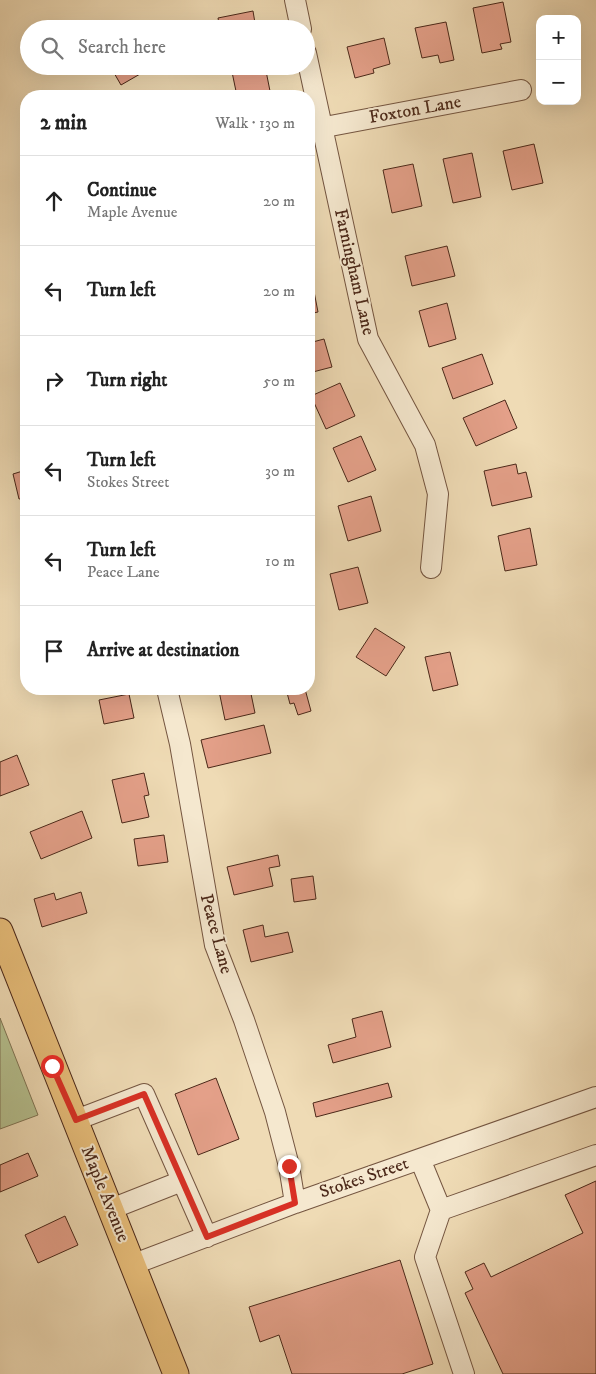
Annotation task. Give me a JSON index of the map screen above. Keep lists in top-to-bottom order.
{
  "streets": {
    "main road": ["Maple Avenue"],
    "street": [
      "Foxton Lane",
      "Farningham Lane",
      "Peace Lane",
      "Stokes Street"
    ]
  },
  "crossings": [
    ["Foxton Lane", "Farningham Lane"],
    ["Peace Lane", "Stokes Street"],
    ["Stokes Street", "Maple Avenue"]
  ],
  "page": {
    "map_buttons": ["+", "−"],
    "search": "Search here",
    "heading": ["2 min", "Walk · 130 m"],
    "list": [
      ["Continue", "Maple Avenue", "20 m"],
      ["Turn left", "20 m"],
      ["Turn right", "50 m"],
      ["Turn left", "Stokes Street", "30 m"],
      ["Turn left", "Peace Lane", "10 m"],
      "Arrive at destination"
    ]
  }
}
